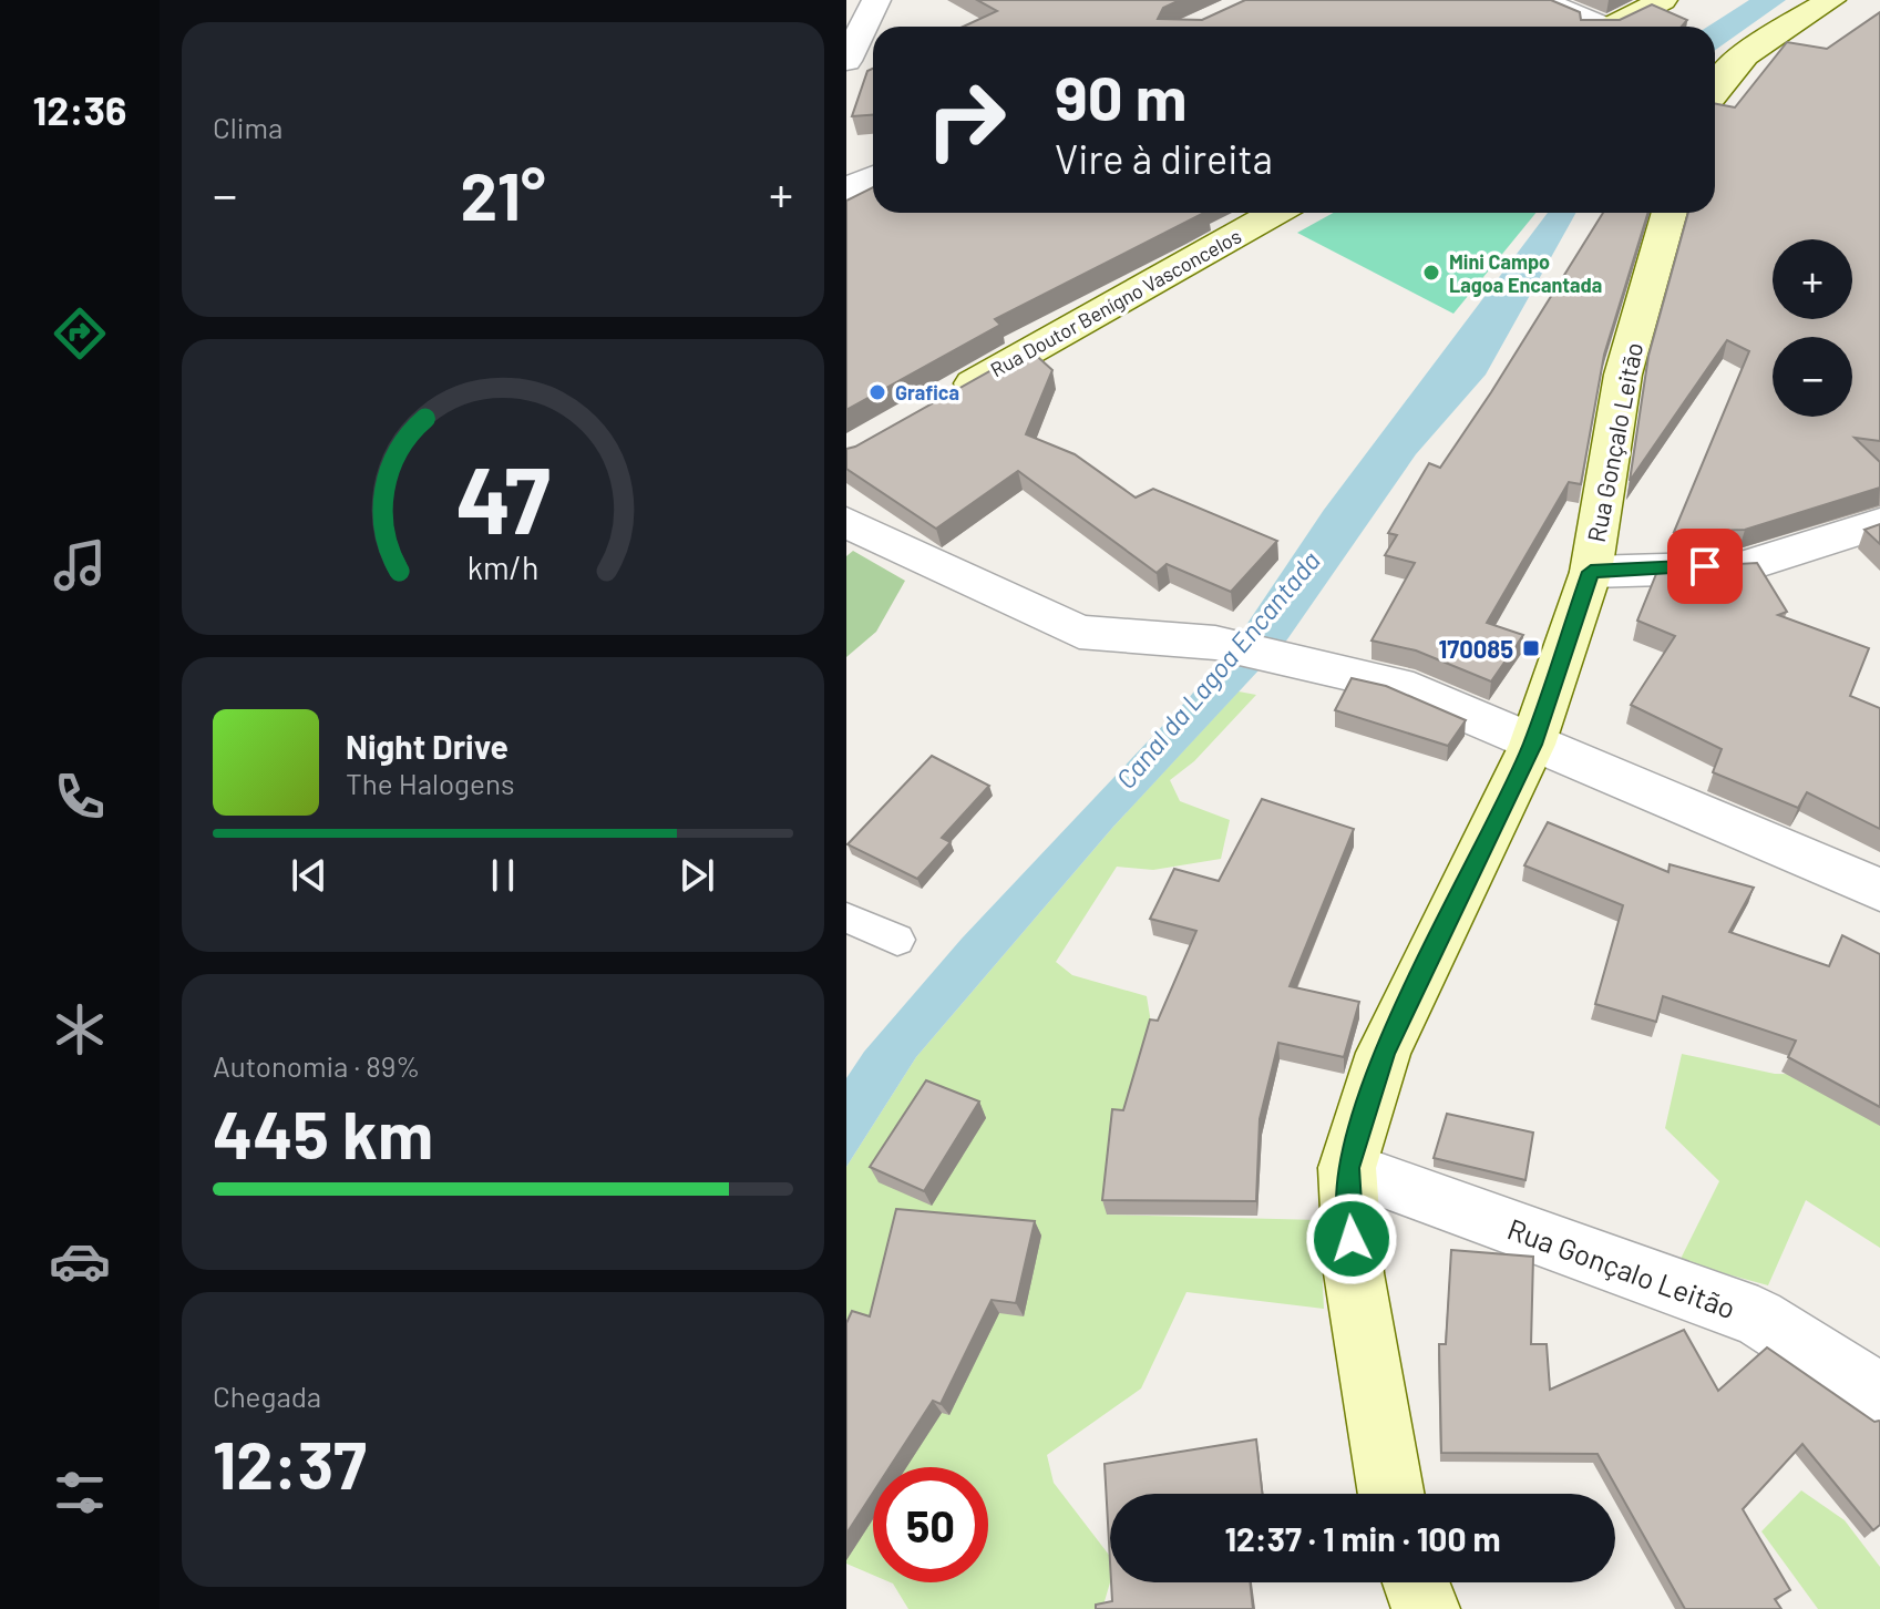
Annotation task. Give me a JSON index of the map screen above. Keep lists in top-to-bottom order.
{
  "streets": {
    "main road": ["Rua Doutor Benígno Vasconcelos", "Rua Gonçalo Leitão"]
  },
  "water": ["Canal da Lagoa Encantada"],
  "places": {
    "other": ["Mini Campo Lagoa Encantada", "Grafica"],
    "transit": ["170085"]
  },
  "page": {
    "tabs": "12:36",
    "tile": [
      "Clima",
      ["Autonomia · 89%", "445 km"],
      ["Chegada", "12:37"]
    ],
    "turn": ["90 m", "Vire à direita"],
    "heat": ["−", "21°", "+"],
    "map_buttons": ["+", "−"],
    "song": ["Night Drive", "The Halogens"],
    "limit": "50",
    "trip": "12:37 · 1 min · 100 m",
    "gauge": ["47", "km/h"]
  }
}
